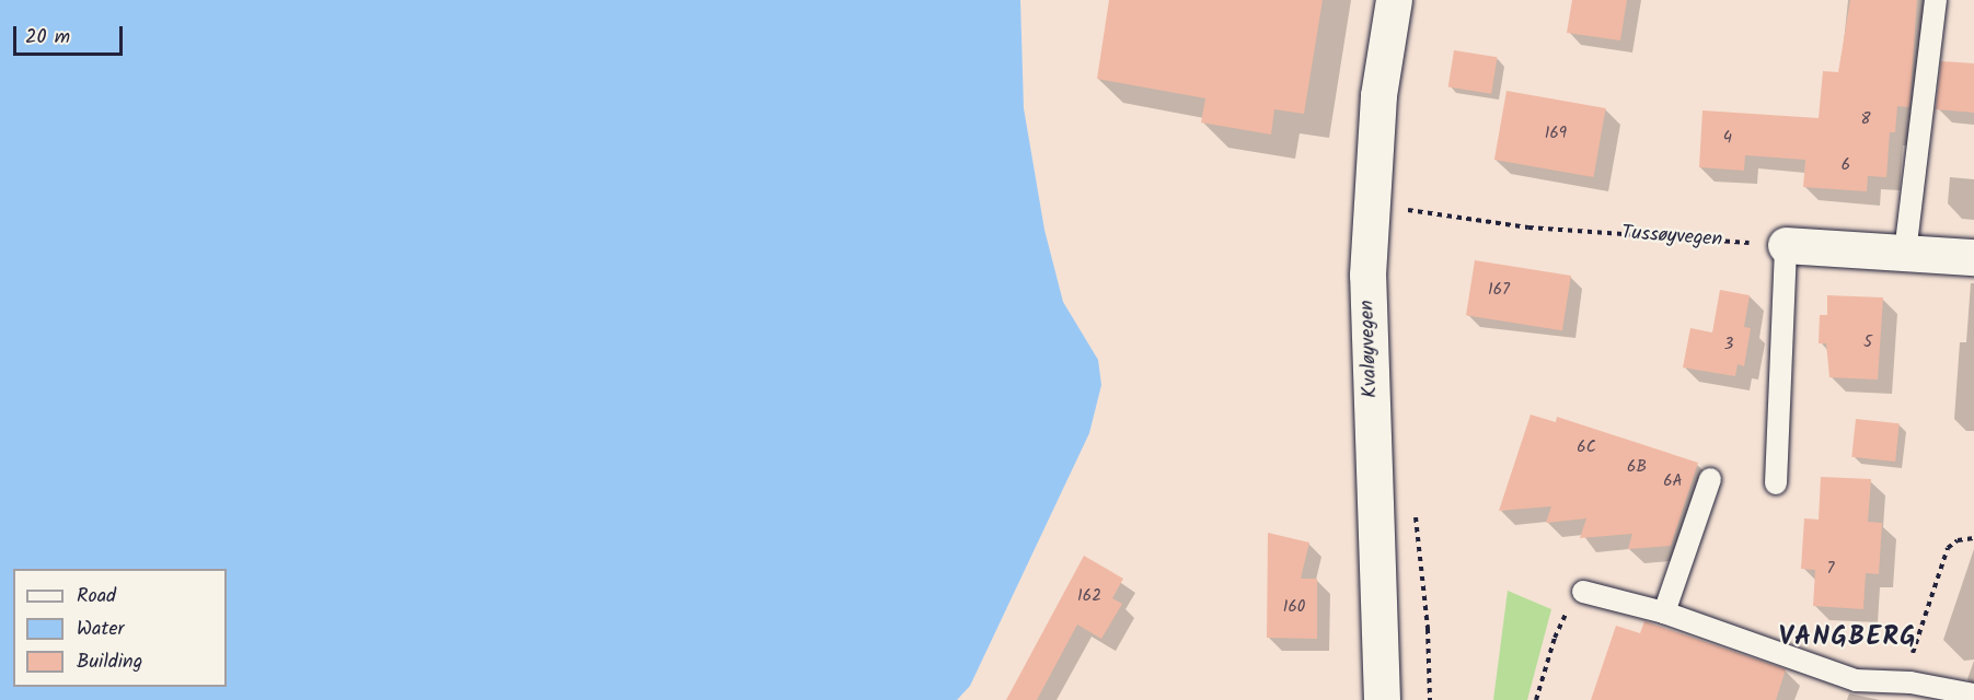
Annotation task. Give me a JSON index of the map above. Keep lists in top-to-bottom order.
{
  "streets": {
    "street": ["Kvaløyvegen"],
    "path": ["Tussøyvegen"]
  },
  "crossings": [
    ["Tussøyvegen", "Kvaløyvegen"]
  ],
  "districts": ["VANGBERG"],
  "house_numbers": [
    "8",
    "169",
    "4",
    "6",
    "167",
    "5",
    "3",
    "6C",
    "6B",
    "6A",
    "7",
    "162",
    "160"
  ],
  "legend": ["Road", "Water", "Building"],
  "scale_bar": "20 m"
}
